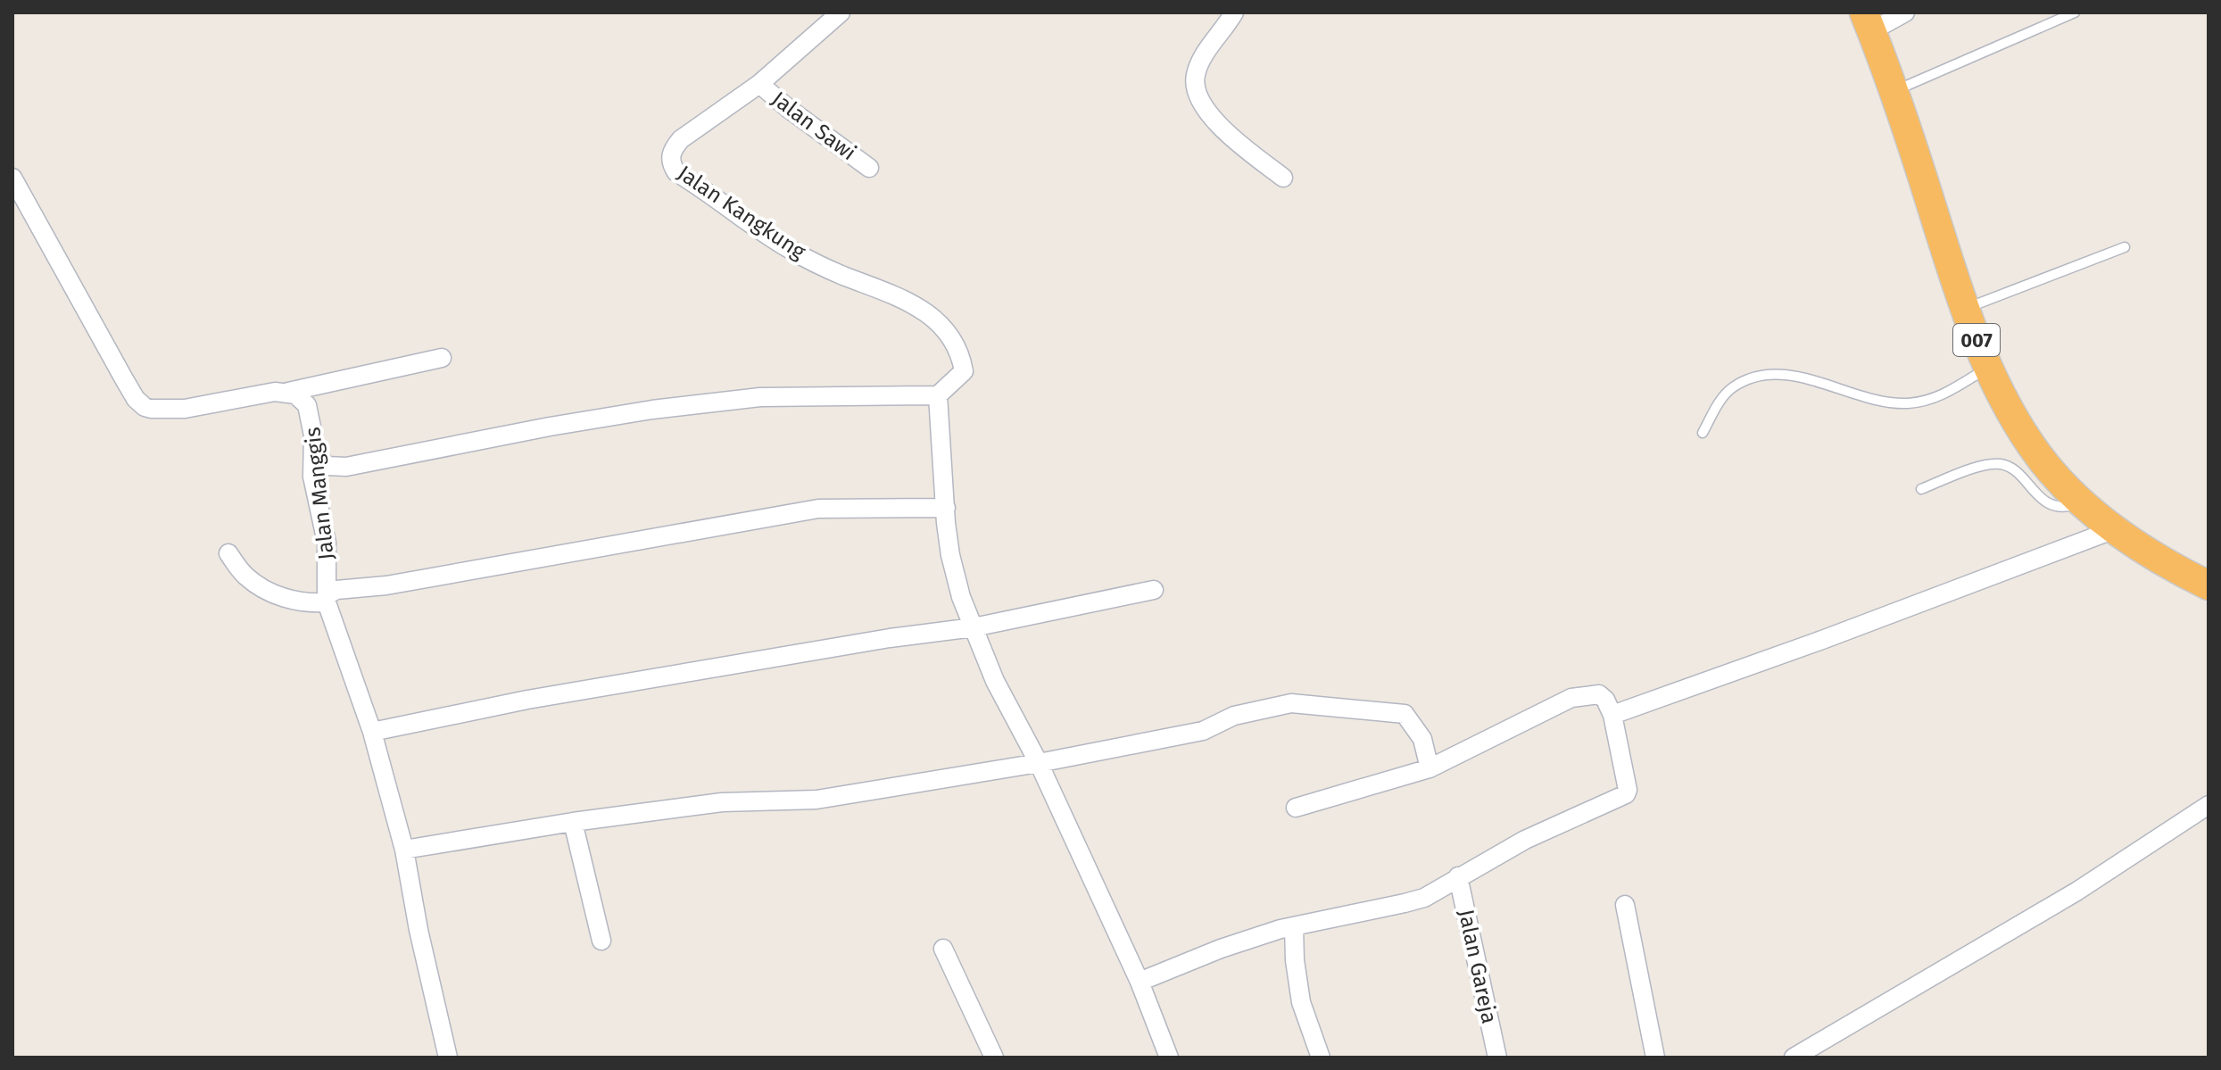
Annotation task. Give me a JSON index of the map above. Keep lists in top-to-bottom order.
{
  "streets": {
    "highway": ["007"],
    "street": [
      "Jalan Sawi",
      "Jalan Kangkung",
      "Jalan Manggis",
      "Jalan Gareja"
    ]
  },
  "crossings": [
    ["Jalan Sawi", "Jalan Kangkung"]
  ]
}
